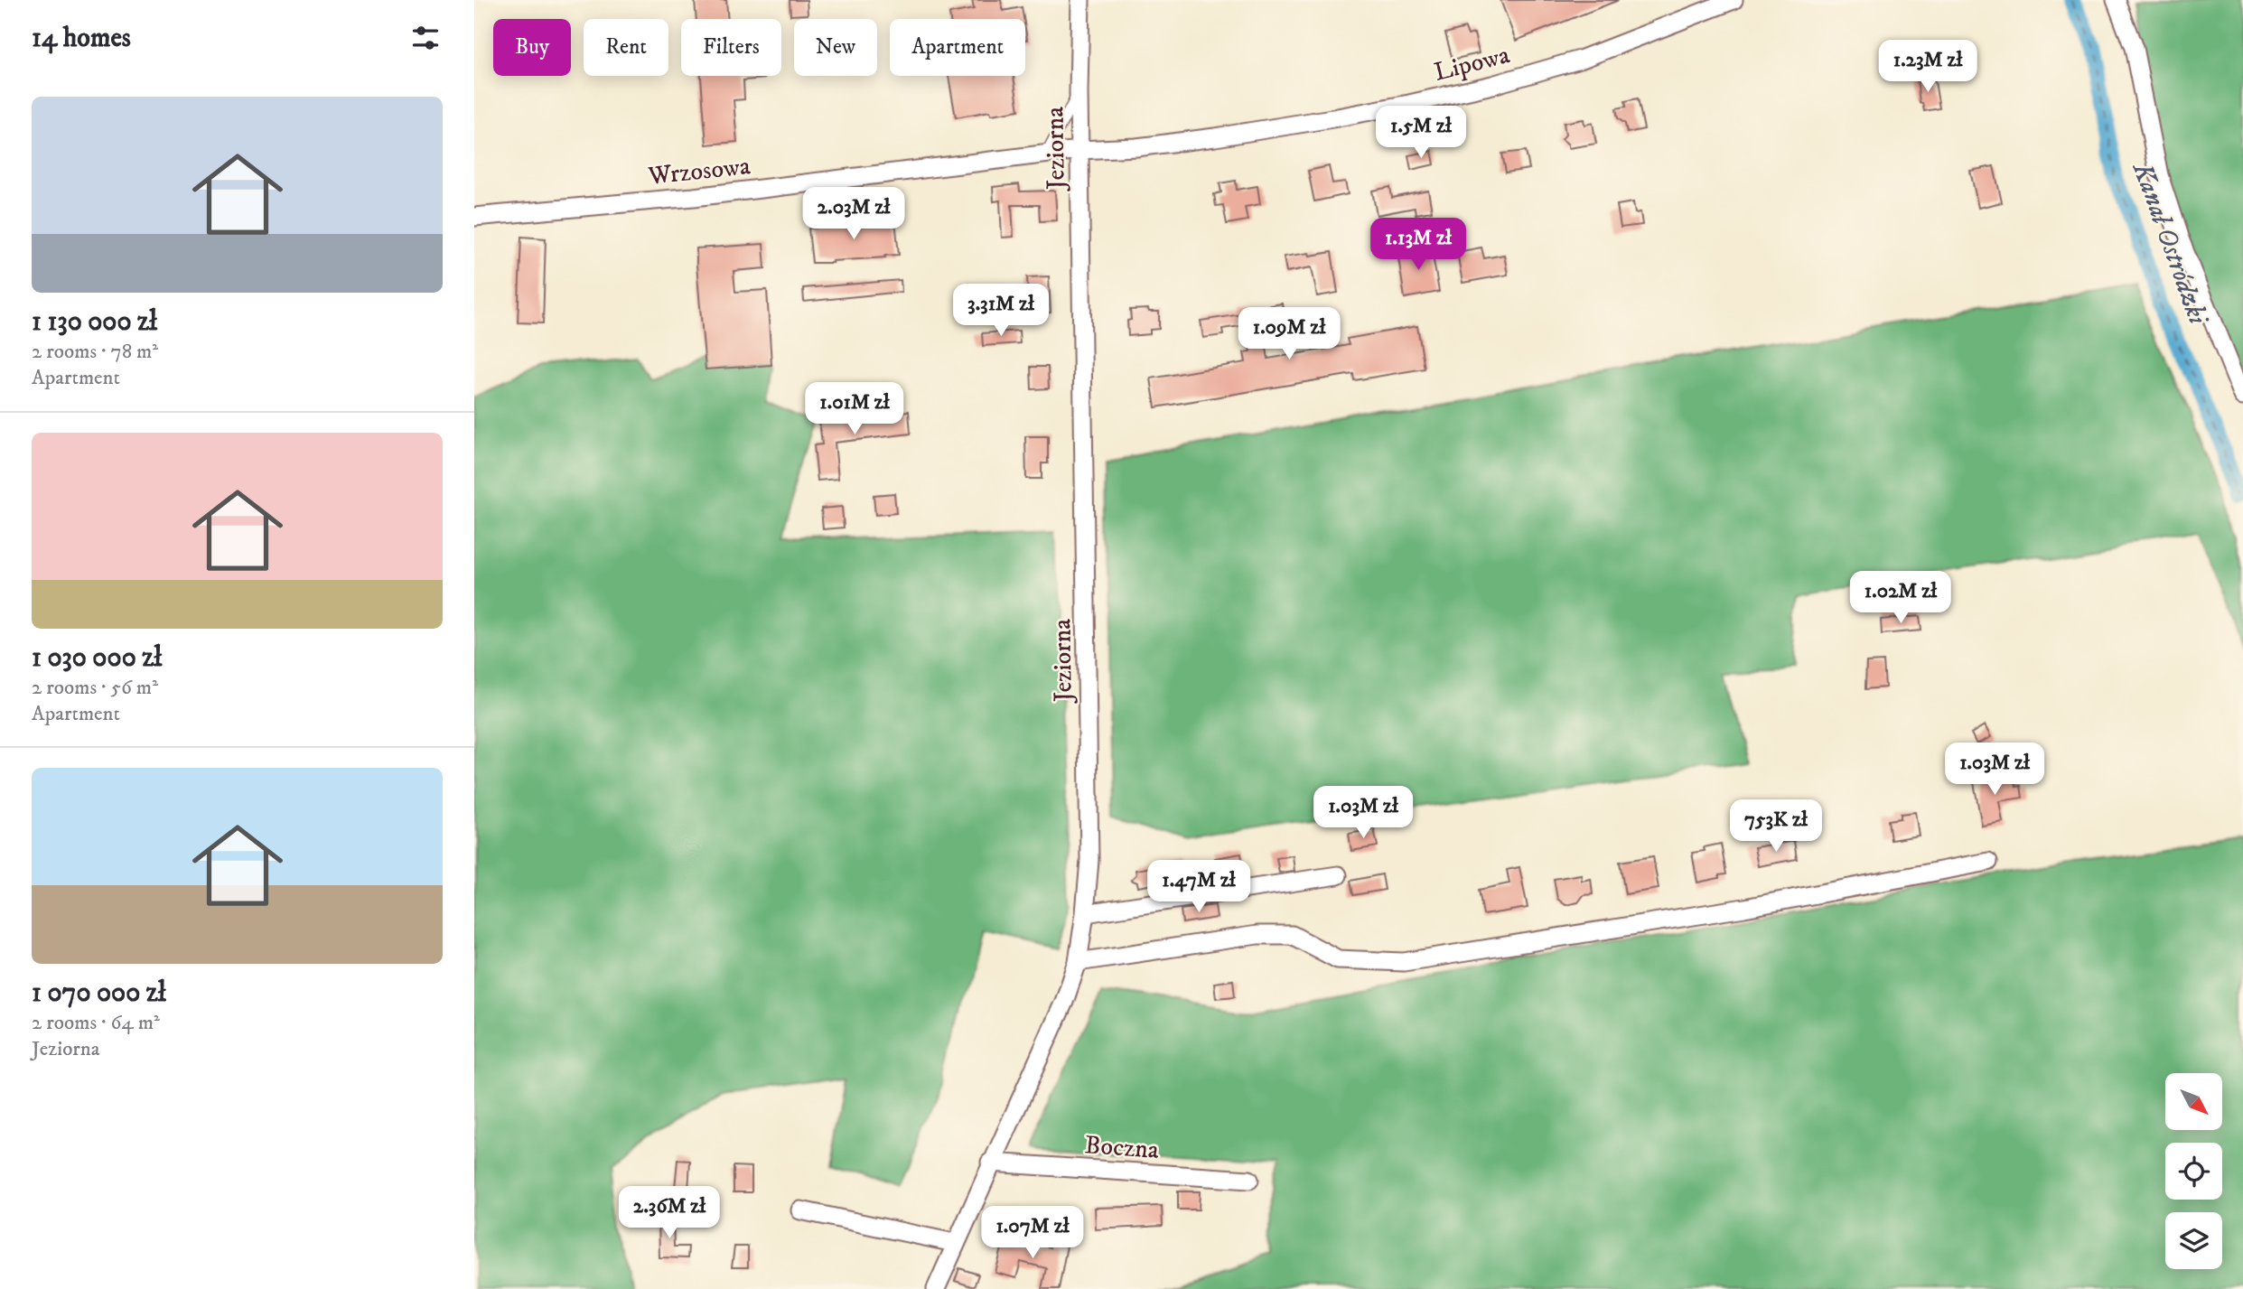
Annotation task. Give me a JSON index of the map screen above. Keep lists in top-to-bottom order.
{
  "streets": {
    "street": [
      "Lipowa",
      "Jeziorna",
      "Wrzosowa",
      "Boczna"
    ]
  },
  "crossings": [
    ["Lipowa", "Jeziorna"],
    ["Lipowa", "Wrzosowa"],
    ["Jeziorna", "Wrzosowa"],
    ["Jeziorna", "Boczna"]
  ],
  "water": ["Kanał Ostródzki"],
  "north": "bottom right",
  "page": {
    "heading": "14 homes",
    "chip": [
      "Buy",
      "Rent",
      "Filters",
      "New",
      "Apartment"
    ],
    "price": [
      "1.23M zł",
      "1.5M zł",
      "2.03M zł",
      "1.13M zł",
      "3.31M zł",
      "1.09M zł",
      "1.01M zł",
      "1.02M zł",
      "1.03M zł",
      "1.03M zł",
      "753K zł",
      "1.47M zł",
      "2.36M zł",
      "1.07M zł"
    ],
    "list": [
      {
        "name": "1 130 000 zł",
        "note": "2 rooms · 78 m² · Apartment"
      },
      {
        "name": "1 030 000 zł",
        "note": "2 rooms · 56 m² · Apartment"
      },
      {
        "name": "1 070 000 zł",
        "note": "2 rooms · 64 m² · Jeziorna"
      }
    ]
  }
}
